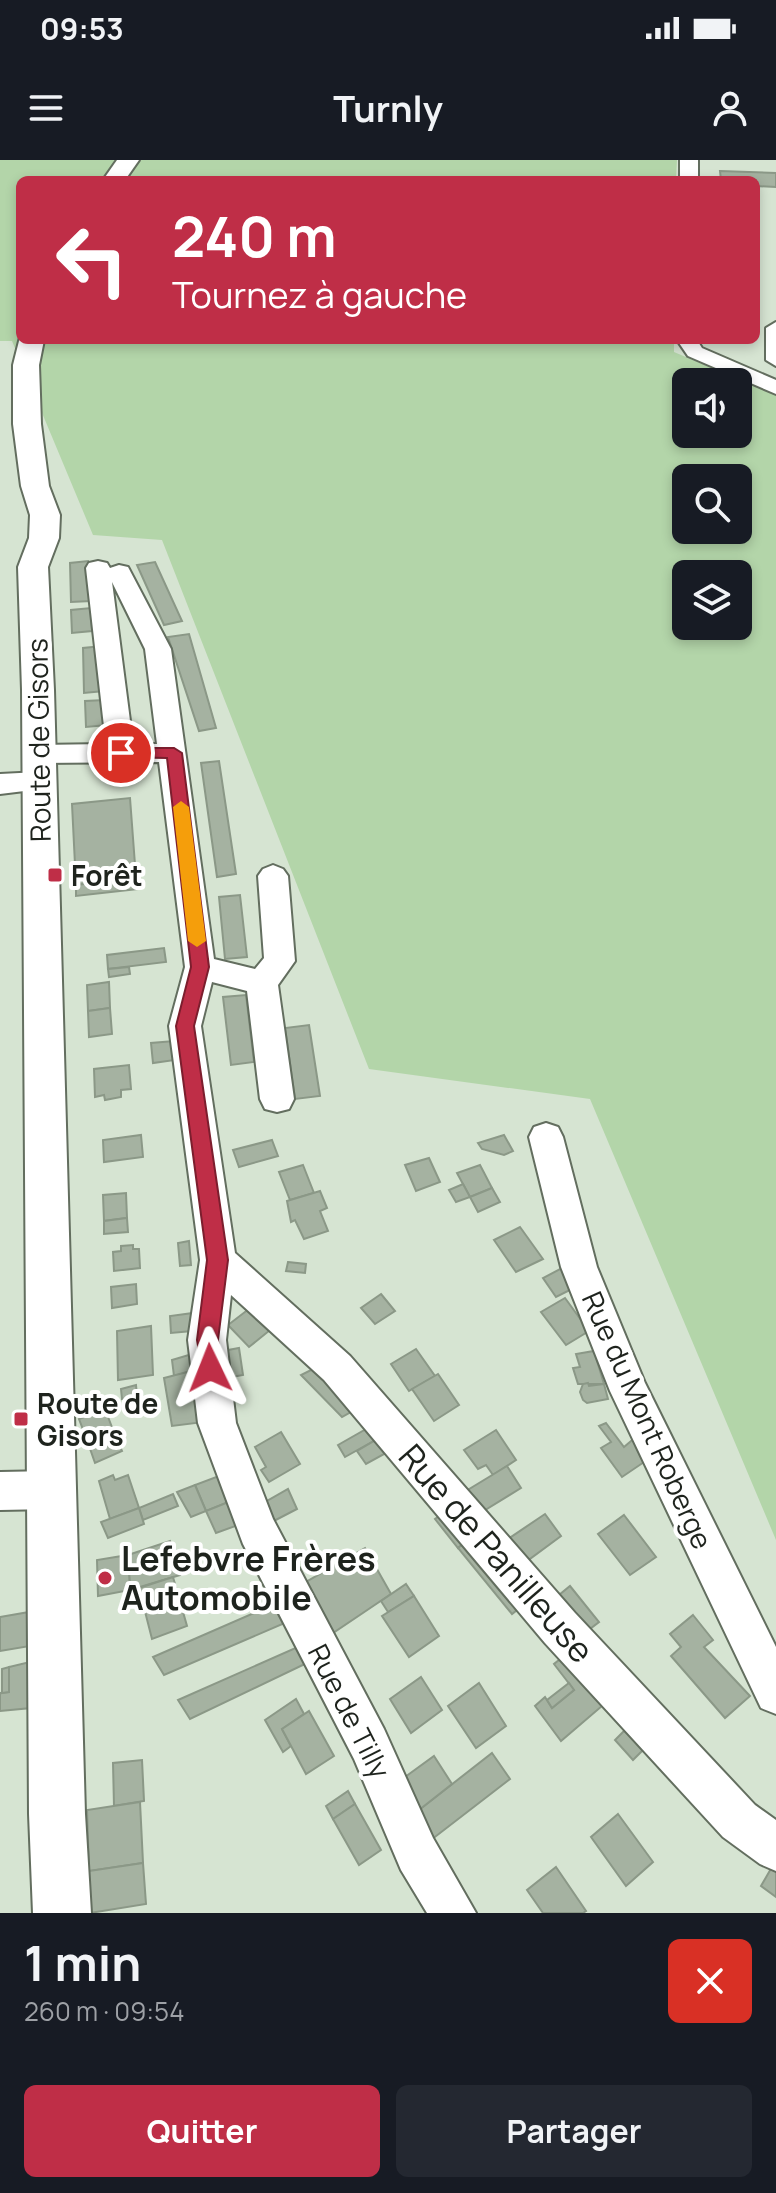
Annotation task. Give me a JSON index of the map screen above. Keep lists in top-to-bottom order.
{
  "streets": {
    "main road": ["Route de Gisors"],
    "street": ["Rue du Mont Roberge", "Rue de Panilleuse", "Rue de Tilly"]
  },
  "crossings": [
    ["Rue de Panilleuse", "Rue de Tilly"]
  ],
  "places": {
    "transit": ["Forêt", "Route de Gisors"],
    "other": ["Lefebvre Frères Automobile"]
  },
  "page": {
    "status": "09:53",
    "header": "Turnly",
    "turn": ["240 m", "Tournez à gauche"],
    "heading": ["1 min", "260 m · 09:54"],
    "buttons": ["Quitter", "Partager"]
  }
}
